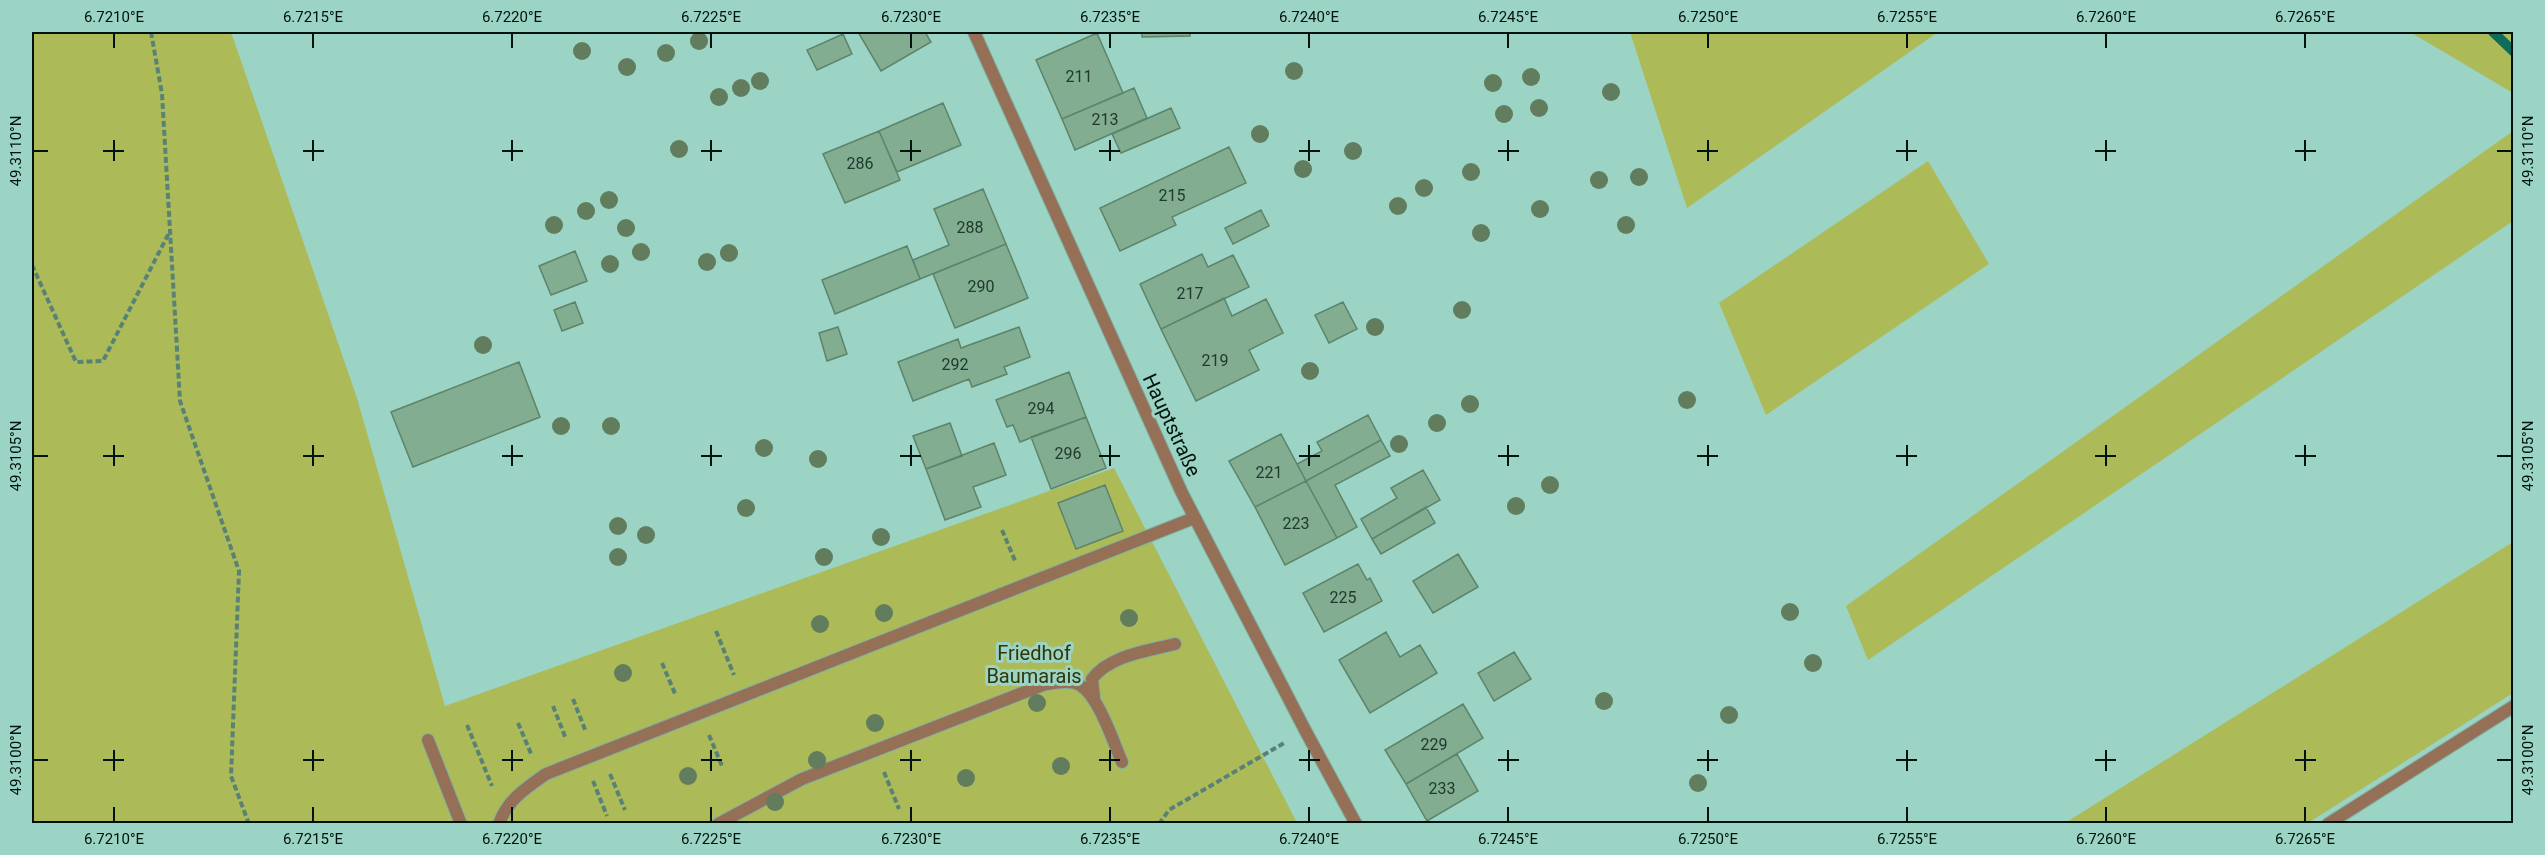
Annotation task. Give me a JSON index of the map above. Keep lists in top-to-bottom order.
{
  "streets": {
    "street": ["Hauptstraße"]
  },
  "parks": ["Friedhof Baumarais"],
  "house_numbers": [
    "211",
    "213",
    "286",
    "215",
    "288",
    "290",
    "217",
    "219",
    "292",
    "294",
    "296",
    "221",
    "223",
    "225",
    "229",
    "233"
  ],
  "coordinates": [
    "6.7210°E",
    "6.7215°E",
    "6.7220°E",
    "6.7225°E",
    "6.7230°E",
    "6.7235°E",
    "6.7240°E",
    "6.7245°E",
    "6.7250°E",
    "6.7255°E",
    "6.7260°E",
    "6.7265°E",
    "49.3110°N",
    "49.3105°N",
    "49.3100°N"
  ]
}
